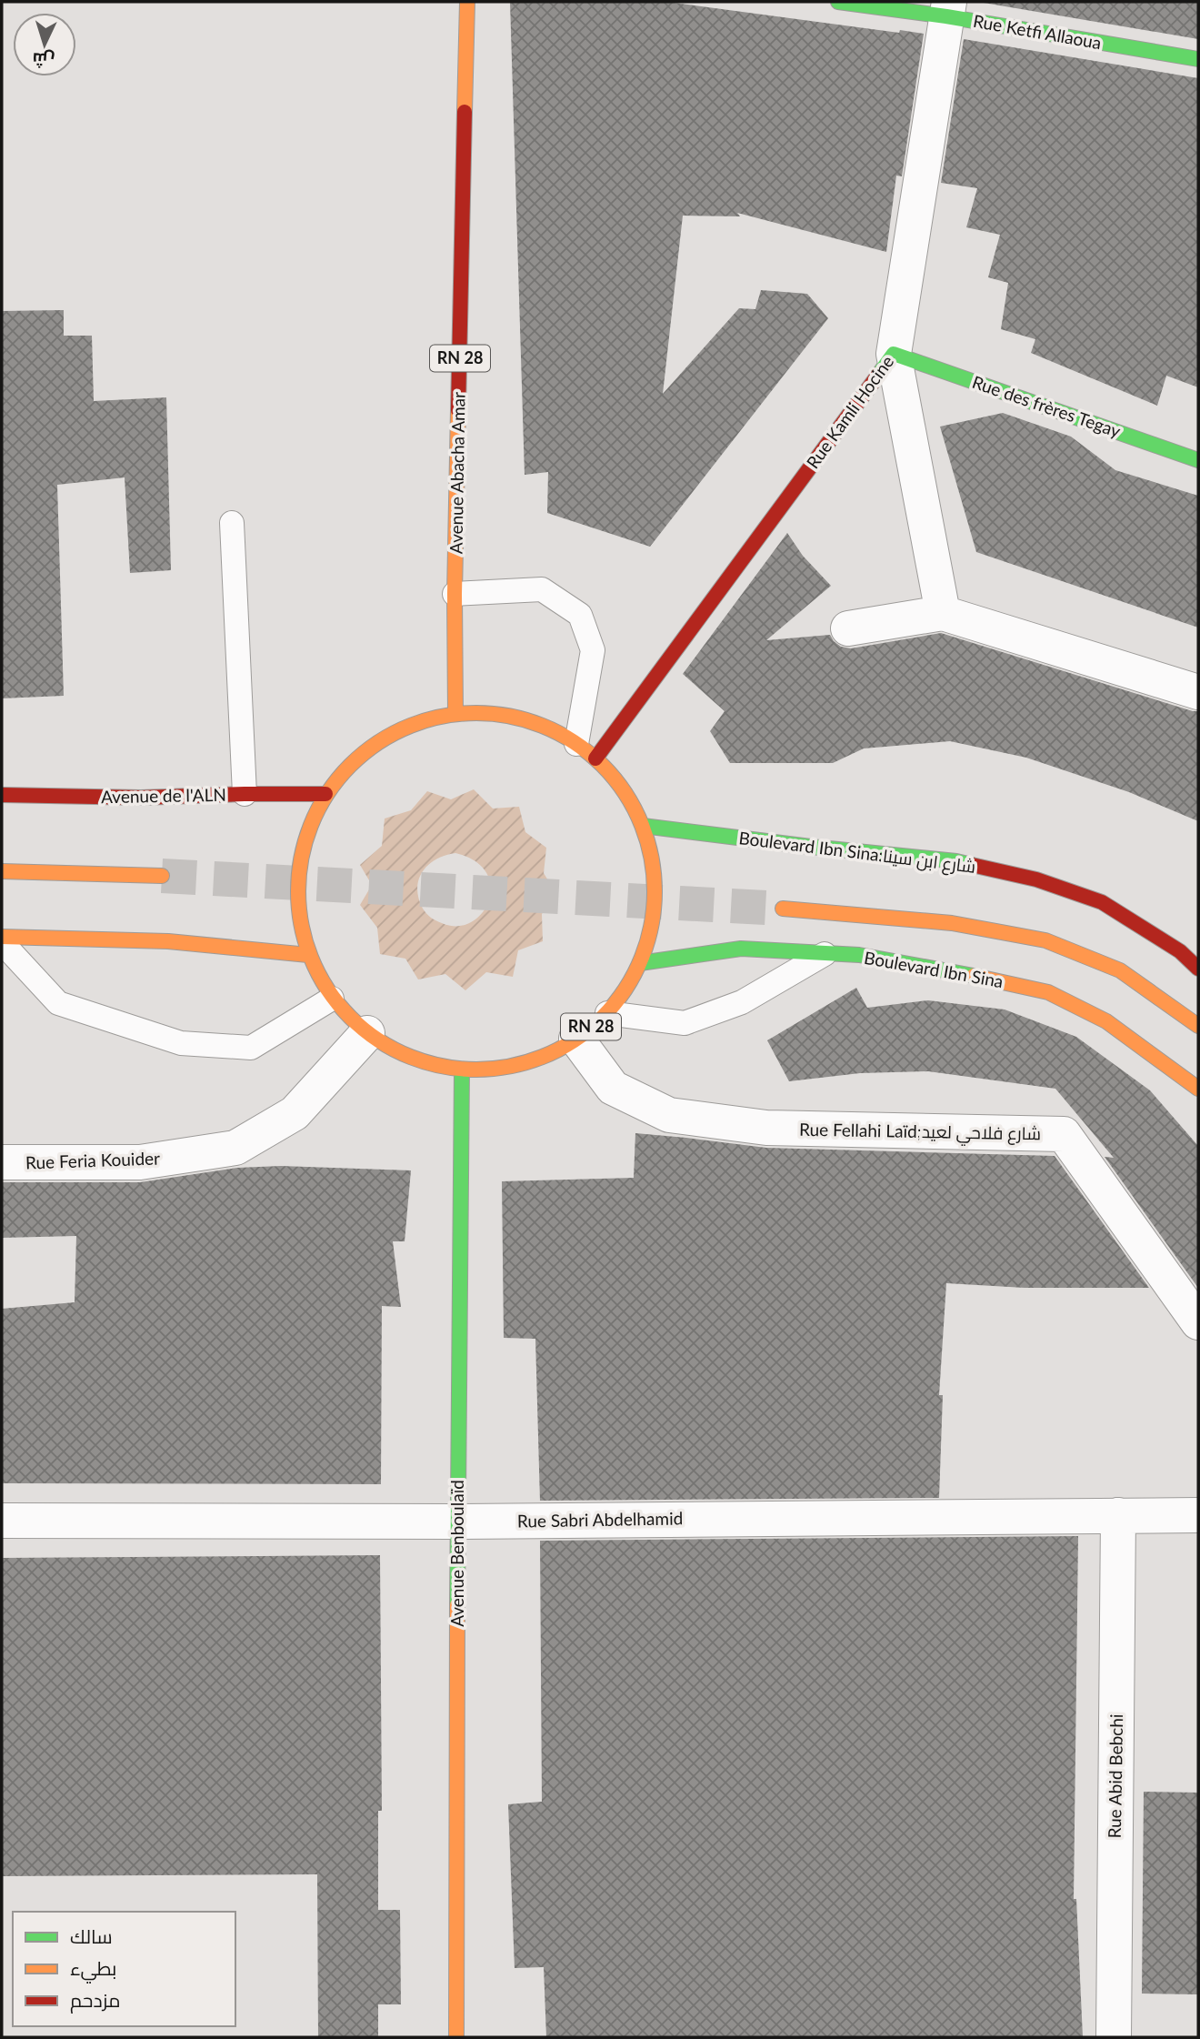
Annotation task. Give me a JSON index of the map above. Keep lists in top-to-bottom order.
{
  "streets": {
    "main road": [
      "Rue Ketfi Allaoua",
      "RN 28",
      "Rue des frères Tegay",
      "Rue Kamli Hocine",
      "Avenue Abacha Amar",
      "Avenue de l'ALN",
      "Boulevard Ibn Sina:شارع ابن سينا",
      "Boulevard Ibn Sina",
      "Avenue Benboulaïd"
    ],
    "street": [
      "Rue Fellahi Laïd;شارع فلاحي لعيد",
      "Rue Feria Kouider",
      "Rue Sabri Abdelhamid",
      "Rue Abid Bebchi"
    ]
  },
  "crossings": [
    ["Rue Ketfi Allaoua", "Rue Kamli Hocine"],
    ["RN 28", "Rue Kamli Hocine"],
    ["RN 28", "Avenue Abacha Amar"],
    ["RN 28", "Avenue de l'ALN"],
    ["RN 28", "Boulevard Ibn Sina:شارع ابن سينا"],
    ["RN 28", "Boulevard Ibn Sina"],
    ["RN 28", "Rue Fellahi Laïd;شارع فلاحي لعيد"],
    ["RN 28", "Rue Feria Kouider"],
    ["RN 28", "Avenue Benboulaïd"],
    ["Rue des frères Tegay", "Rue Kamli Hocine"],
    ["Rue Sabri Abdelhamid", "Avenue Benboulaïd"],
    ["Rue Sabri Abdelhamid", "Rue Abid Bebchi"]
  ],
  "legend": ["سالك", "بطيء", "مزدحم"],
  "north": "bottom"
}
